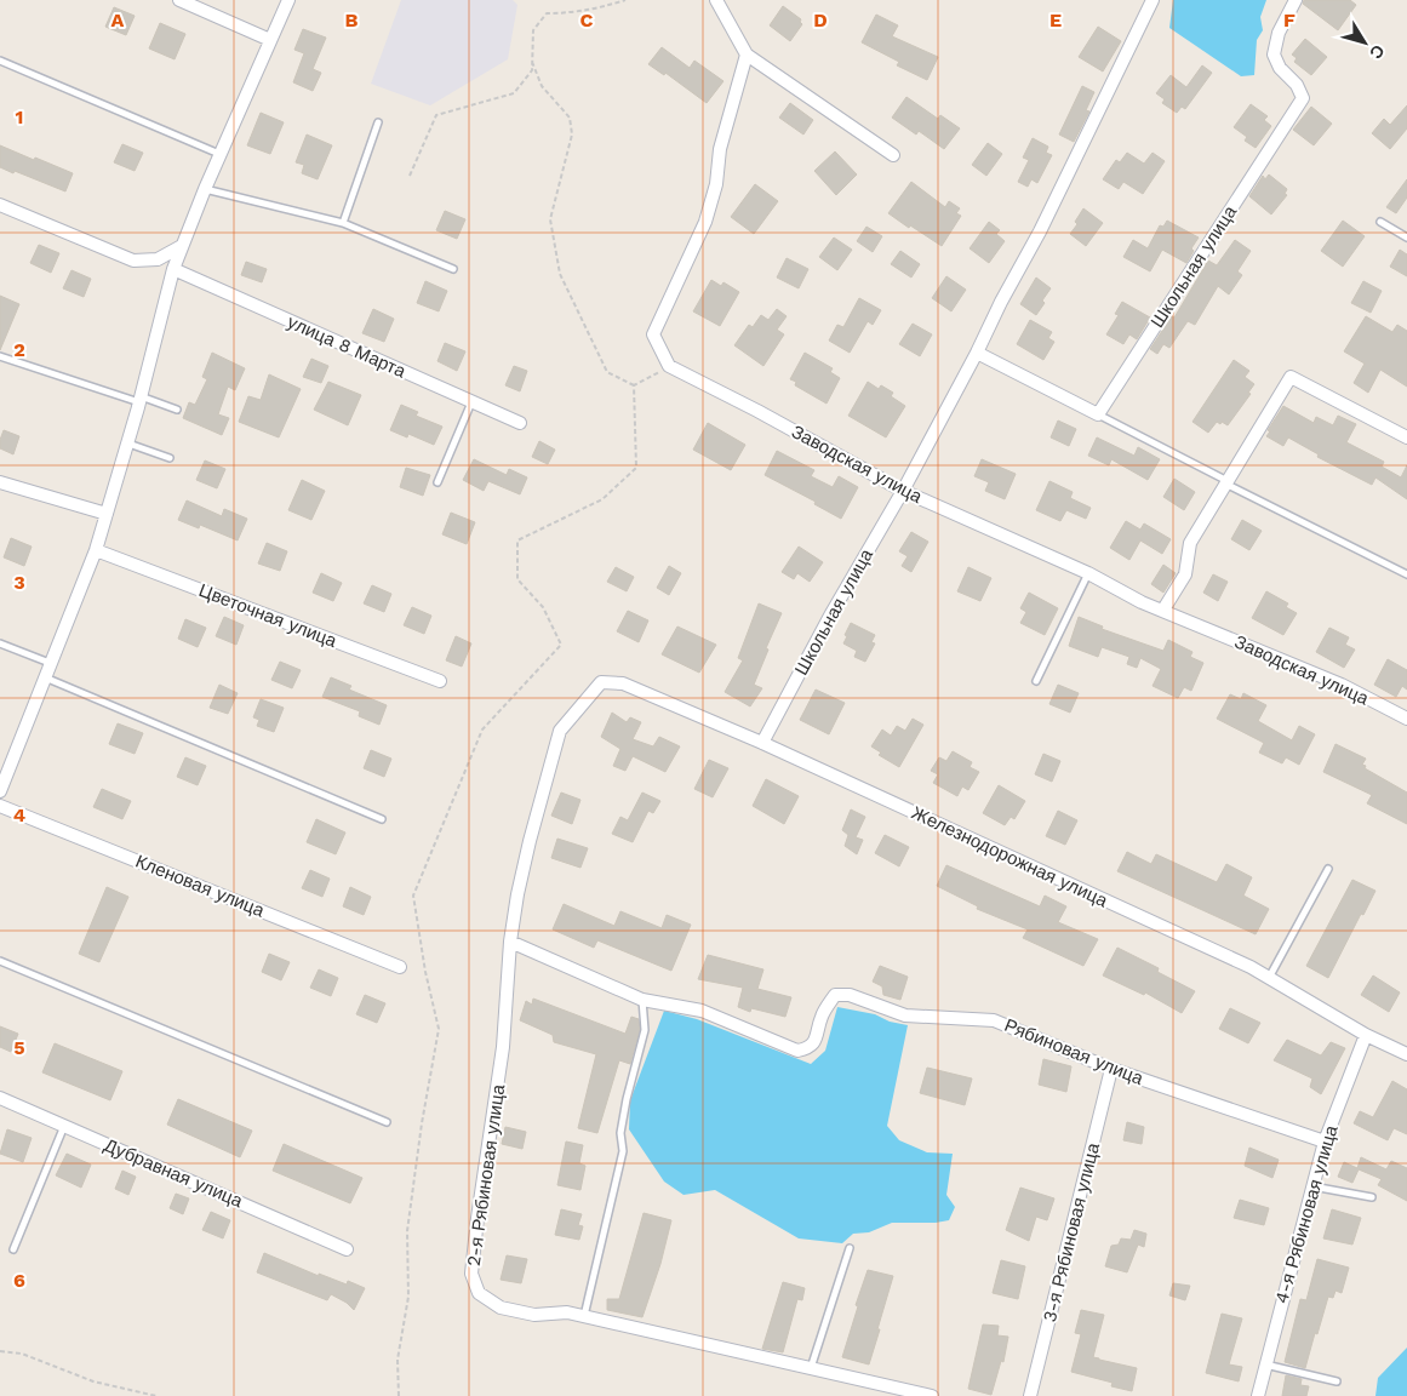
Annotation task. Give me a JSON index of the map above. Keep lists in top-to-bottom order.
{
  "streets": {
    "street": [
      "Школьная улица",
      "улица 8 Марта",
      "Заводская улица",
      "Цветочная улица",
      "Железнодорожная улица",
      "Кленовая улица",
      "Рябиновая улица",
      "Дубравная улица",
      "2-я Рябиновая улица",
      "4-я Рябиновая улица",
      "3-я Рябиновая улица"
    ]
  },
  "crossings": [
    ["Школьная улица", "Заводская улица"],
    ["Школьная улица", "Железнодорожная улица"],
    ["Железнодорожная улица", "2-я Рябиновая улица"],
    ["Железнодорожная улица", "4-я Рябиновая улица"],
    ["Рябиновая улица", "2-я Рябиновая улица"],
    ["Рябиновая улица", "4-я Рябиновая улица"],
    ["Рябиновая улица", "3-я Рябиновая улица"]
  ],
  "north": "bottom right",
  "grid": {
    "columns": [
      "A",
      "B",
      "C",
      "D",
      "E",
      "F"
    ],
    "rows": [
      "1",
      "2",
      "3",
      "4",
      "5",
      "6"
    ]
  }
}
